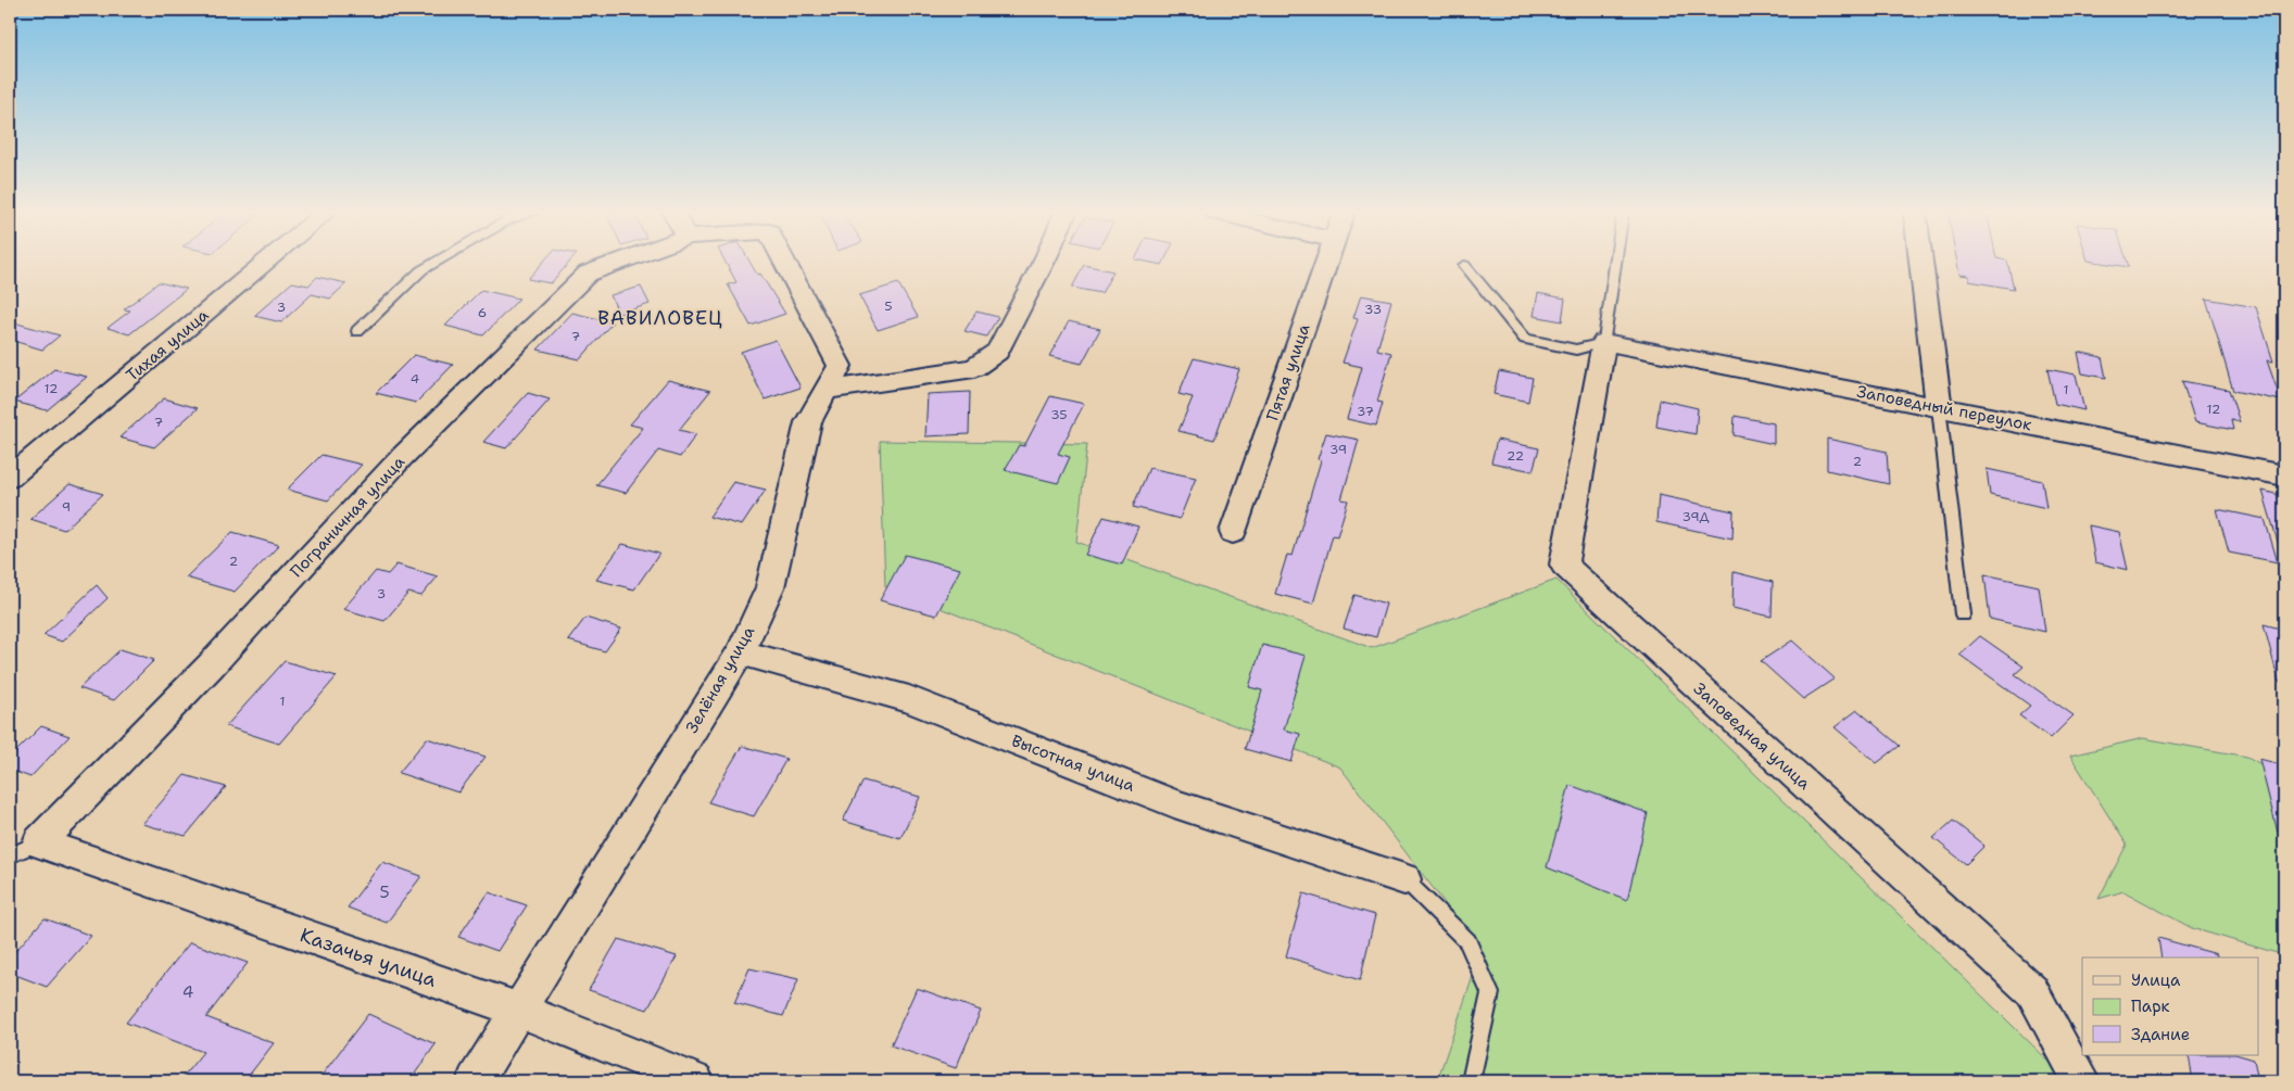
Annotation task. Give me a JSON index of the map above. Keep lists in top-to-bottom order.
{
  "streets": {
    "street": [
      "Тихая улица",
      "Пятая улица",
      "Заповедный переулок",
      "Пограничная улица",
      "Зелёная улица",
      "Заповедная улица",
      "Высотная улица",
      "Казачья улица"
    ]
  },
  "crossings": [
    ["Заповедный переулок", "Заповедная улица"],
    ["Пограничная улица", "Казачья улица"],
    ["Зелёная улица", "Высотная улица"],
    ["Зелёная улица", "Казачья улица"]
  ],
  "districts": ["ВАВИЛОВЕЦ"],
  "house_numbers": [
    "5",
    "3",
    "33",
    "6",
    "7",
    "4",
    "12",
    "1",
    "12",
    "37",
    "35",
    "7",
    "39",
    "22",
    "2",
    "9",
    "39Д",
    "2",
    "3",
    "1",
    "5",
    "4"
  ],
  "legend": ["Улица", "Парк", "Здание"]
}
